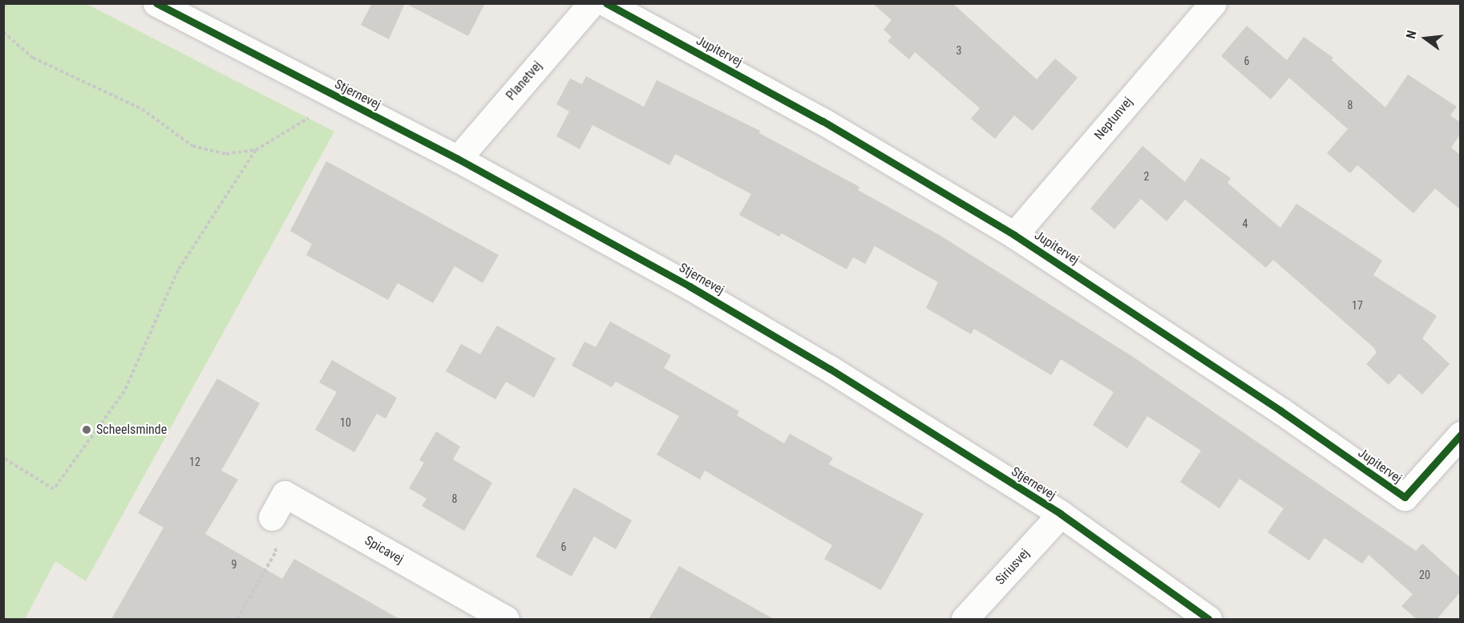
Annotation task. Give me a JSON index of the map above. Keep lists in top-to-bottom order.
{
  "streets": {
    "street": [
      "Jupitervej",
      "Planetvej",
      "Stjernevej",
      "Neptunvej",
      "Spicavej",
      "Siriusvej"
    ]
  },
  "crossings": [
    ["Jupitervej", "Neptunvej"],
    ["Planetvej", "Stjernevej"],
    ["Stjernevej", "Siriusvej"]
  ],
  "places": ["Scheelsminde"],
  "house_numbers": [
    "3",
    "6",
    "8",
    "2",
    "4",
    "17",
    "10",
    "12",
    "8",
    "6",
    "9",
    "20"
  ],
  "north": "left"
}
